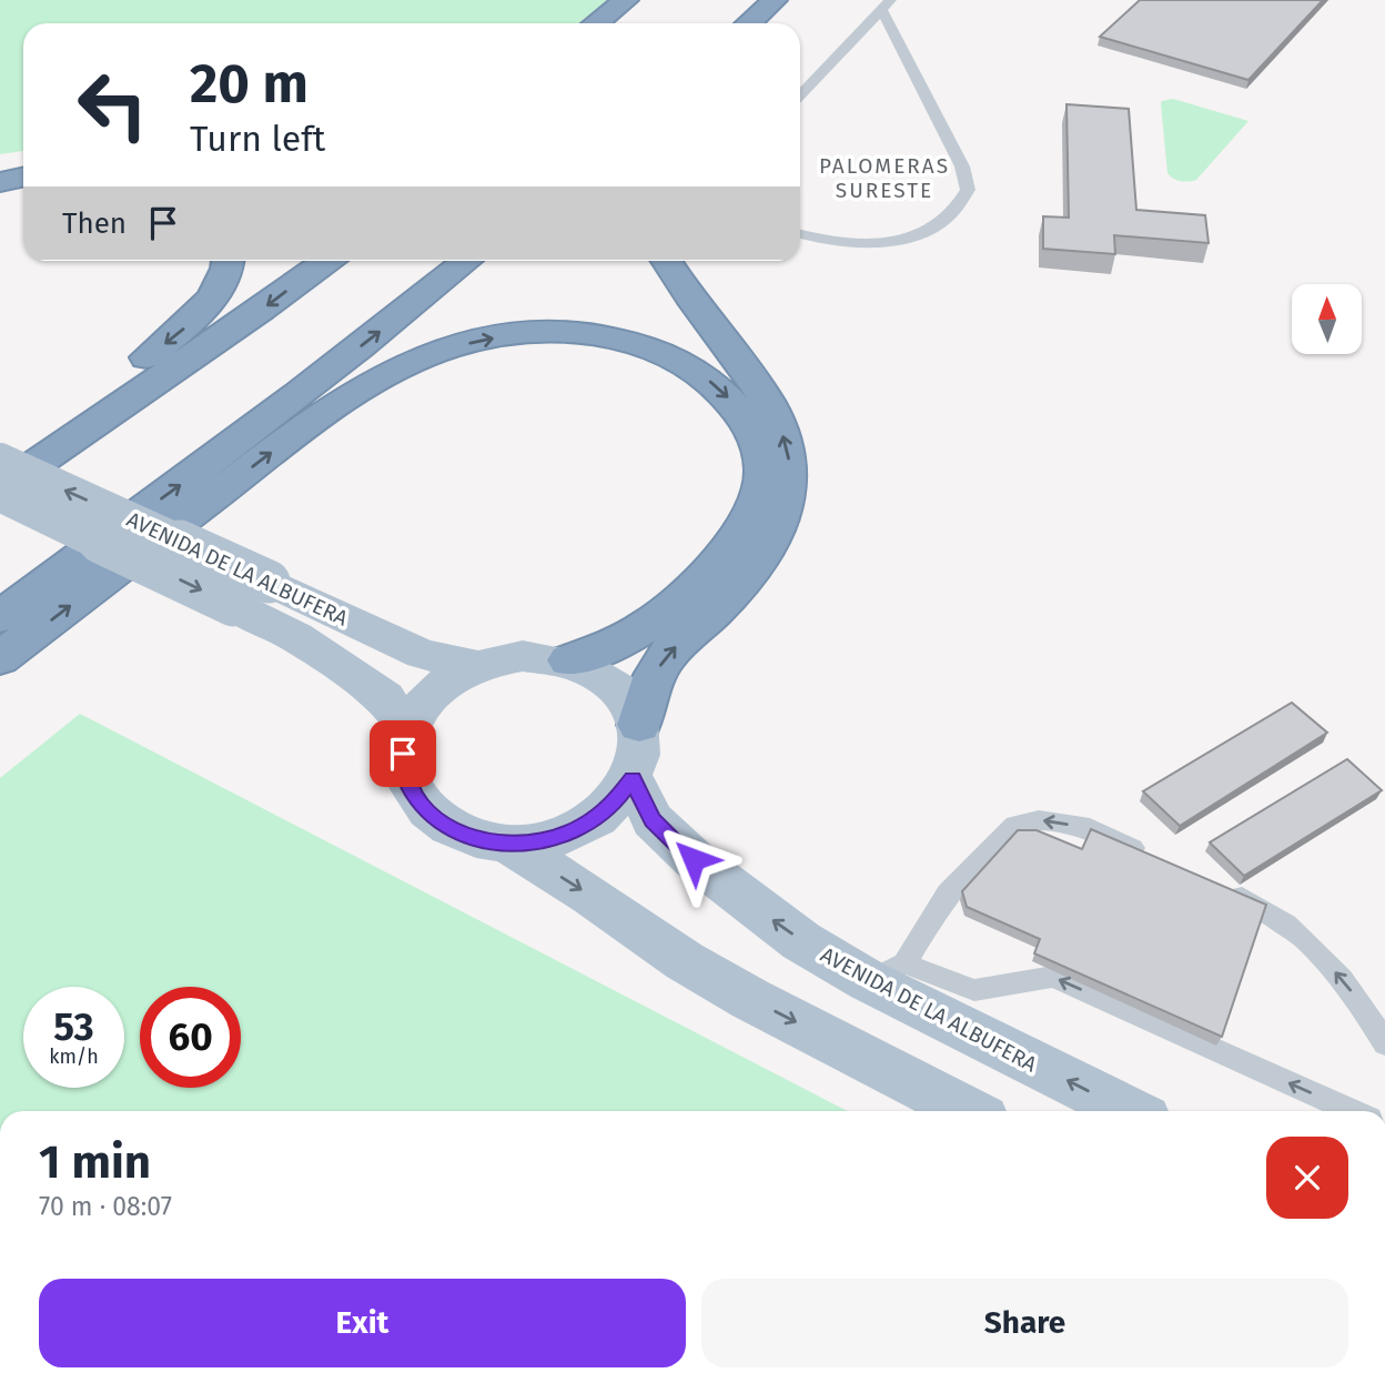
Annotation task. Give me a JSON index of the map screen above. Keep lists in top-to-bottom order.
{
  "streets": {
    "main road": ["AVENIDA DE LA ALBUFERA"]
  },
  "districts": ["PALOMERAS SURESTE"],
  "north": "top",
  "page": {
    "turn": ["20 m", "Turn left"],
    "then": "Then",
    "speed": "53 km/h",
    "limit": "60",
    "heading": ["1 min", "70 m · 08:07"],
    "buttons": ["Exit", "Share"]
  }
}
